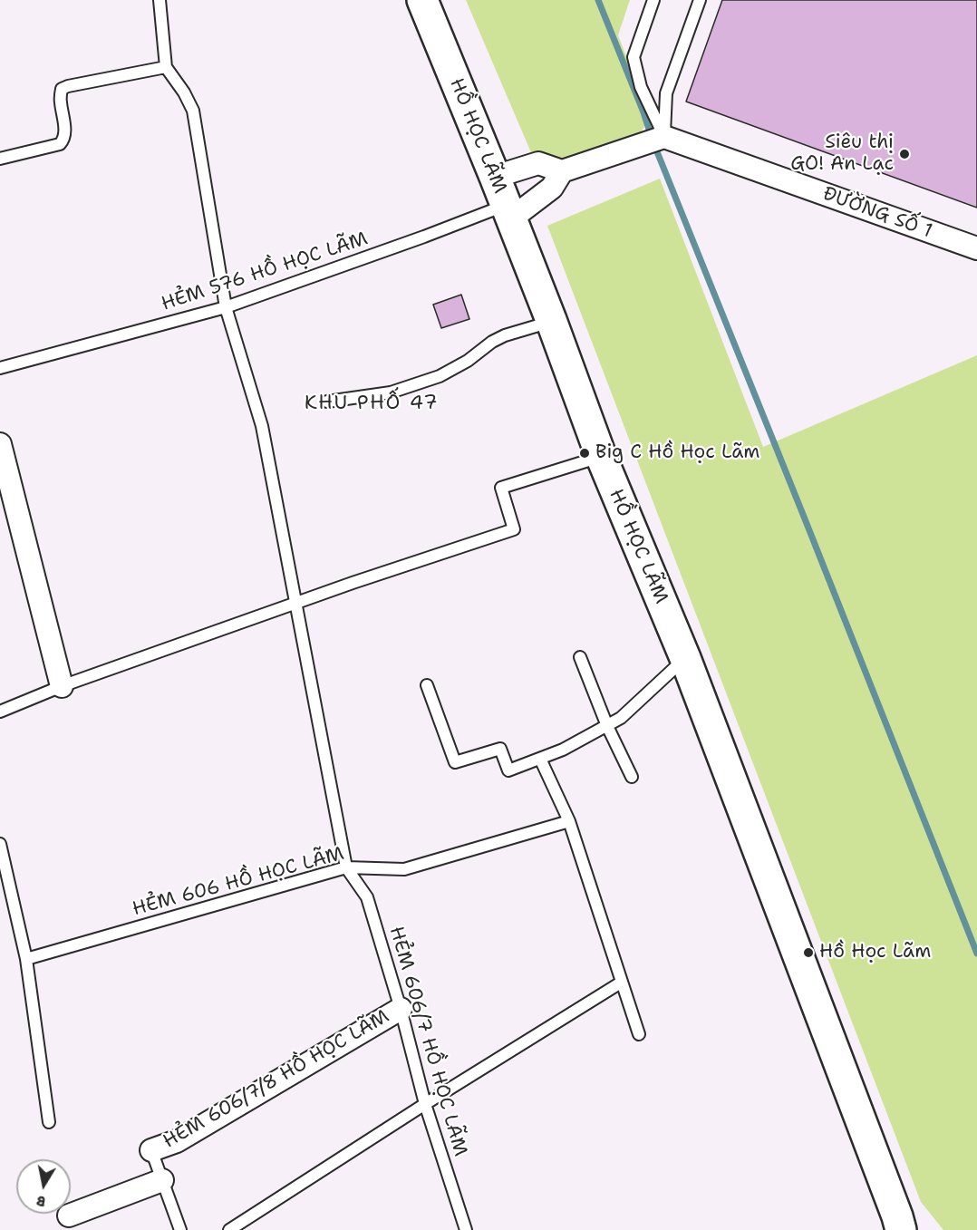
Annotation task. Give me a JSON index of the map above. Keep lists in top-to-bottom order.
{
  "streets": {
    "main road": ["HỒ HỌC LÃM"],
    "street": ["ĐƯỜNG SỐ 1", "HẺM 606/7/8 HỒ HỌC LÃM"],
    "lane": ["HẺM 576 HỒ HỌC LÃM", "HẺM 606 HỒ HỌC LÃM", "HẺM 606/7 HỒ HỌC LÃM"]
  },
  "crossings": [
    ["HỒ HỌC LÃM", "HẺM 576 HỒ HỌC LÃM"],
    ["HẺM 606 HỒ HỌC LÃM", "HẺM 606/7 HỒ HỌC LÃM"],
    ["HẺM 606/7 HỒ HỌC LÃM", "HẺM 606/7/8 HỒ HỌC LÃM"]
  ],
  "districts": ["KHU PHỐ 47"],
  "places": ["Siêu thị GO! An Lạc", "Big C Hồ Học Lãm", "Hồ Học Lãm"],
  "north": "bottom"
}
